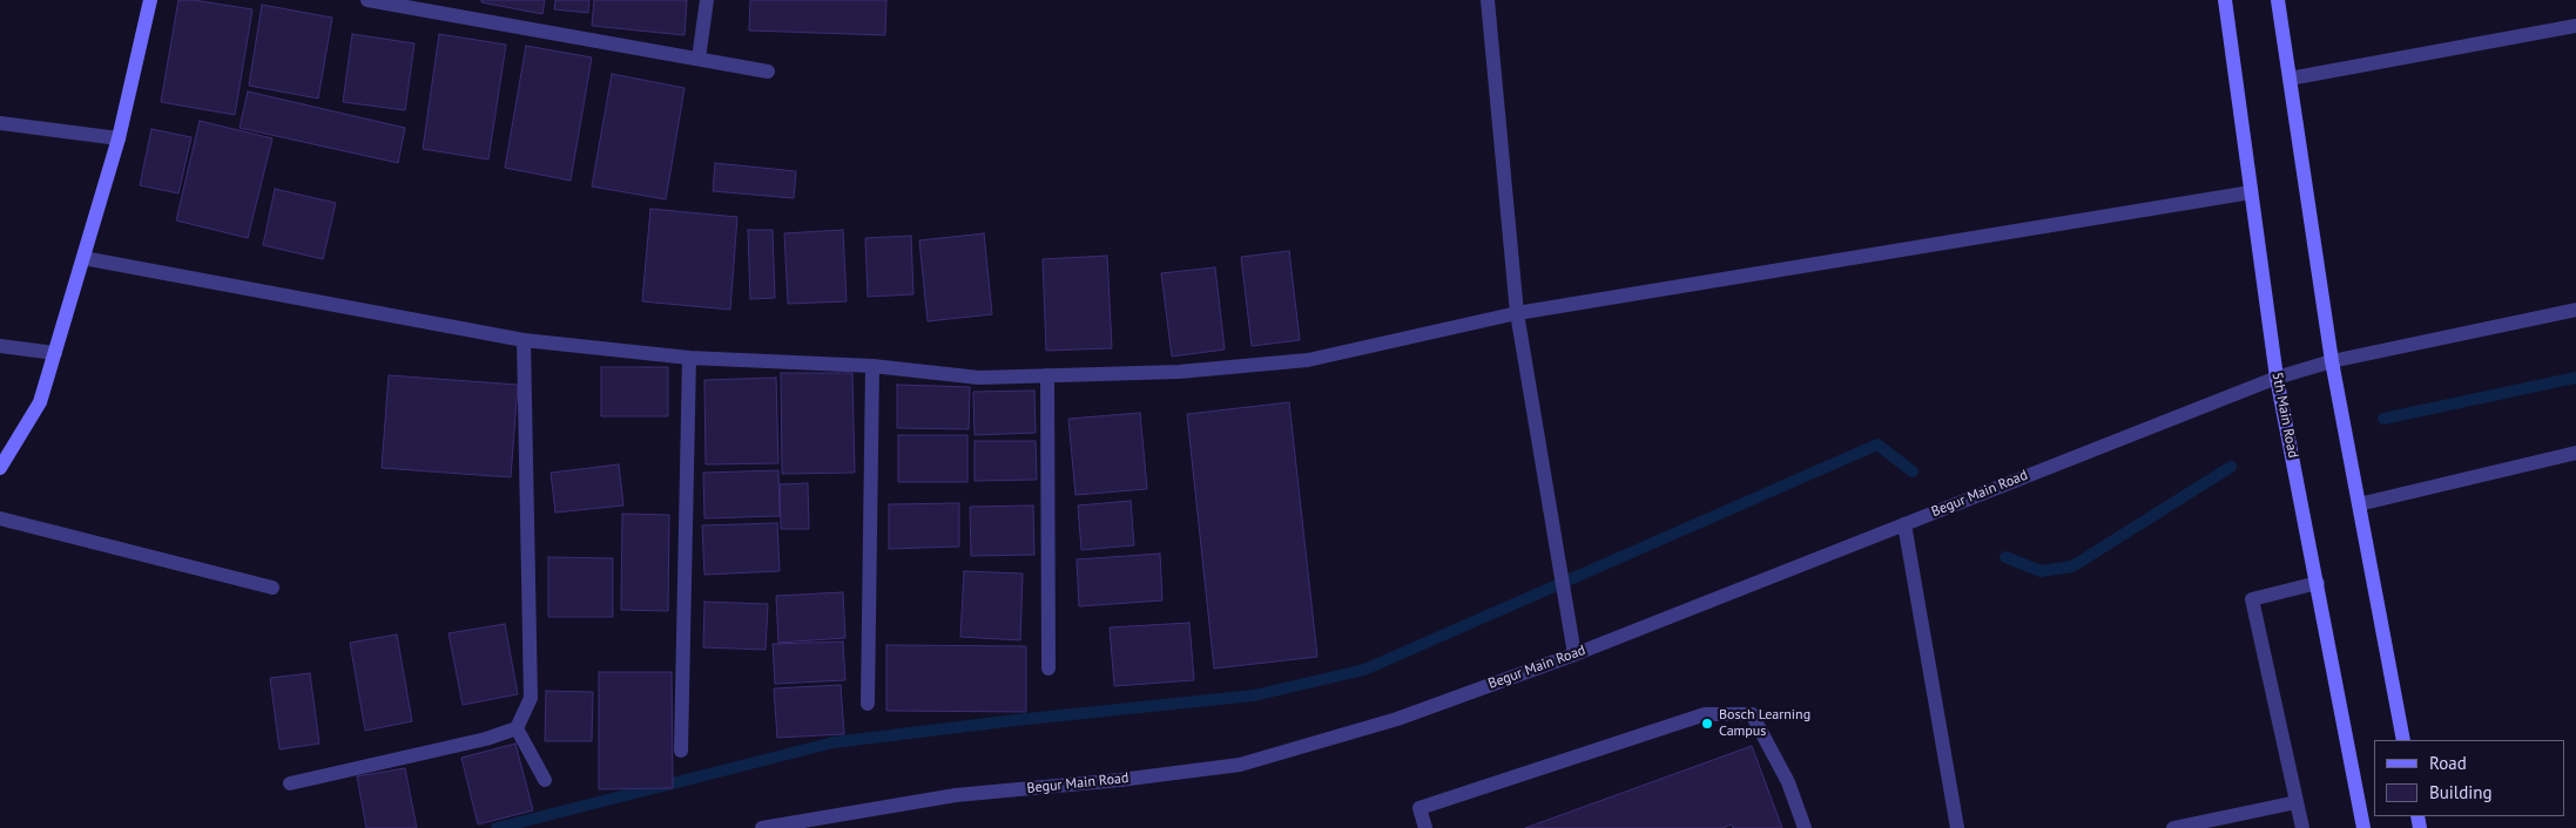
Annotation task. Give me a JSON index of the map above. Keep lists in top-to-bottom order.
{
  "streets": {
    "main road": ["5th Main Road"],
    "street": ["Begur Main Road"]
  },
  "crossings": [
    ["5th Main Road", "Begur Main Road"]
  ],
  "places": ["Bosch Learning Campus"],
  "legend": ["Road", "Building"]
}
